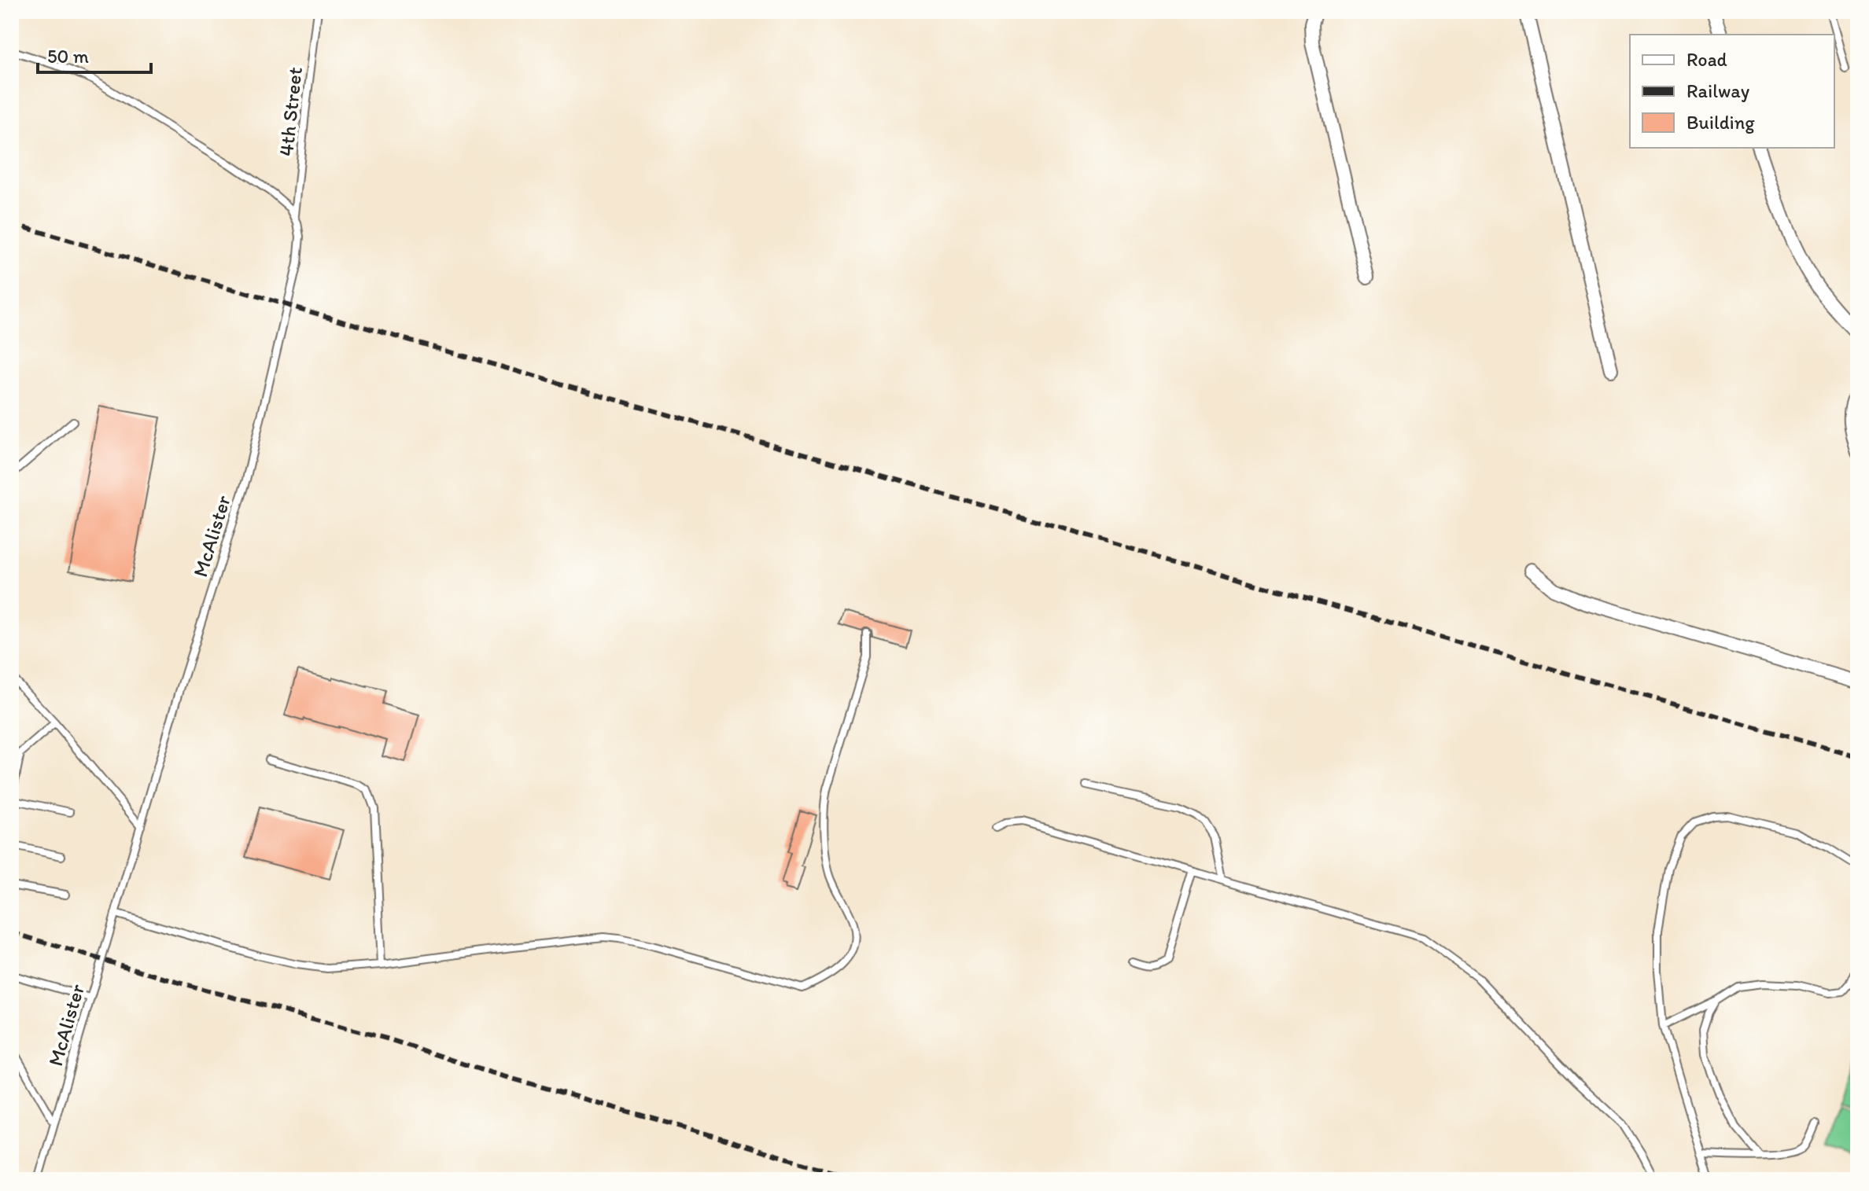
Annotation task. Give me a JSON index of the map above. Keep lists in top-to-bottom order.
{
  "streets": {
    "lane": ["4th Street", "McAlister"]
  },
  "crossings": [
    ["4th Street", "McAlister"]
  ],
  "legend": ["Road", "Railway", "Building"],
  "scale_bar": "50 m"
}
